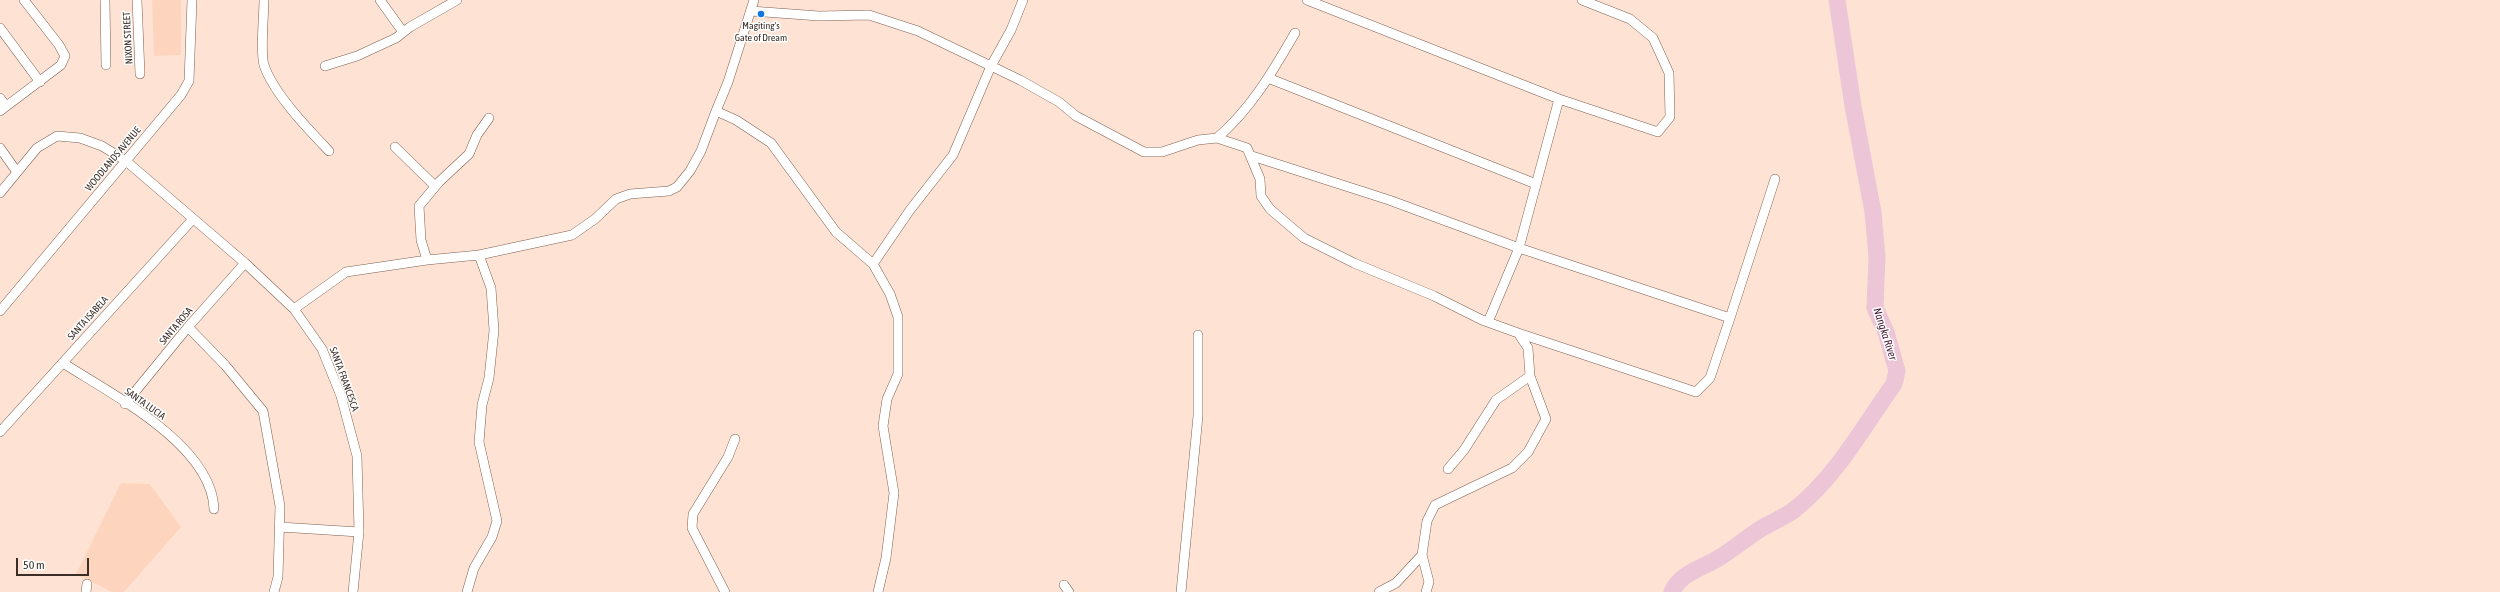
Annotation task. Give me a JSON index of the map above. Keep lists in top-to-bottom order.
{
  "streets": {
    "street": [
      "NIXON STREET",
      "WOODLANDS AVENUE",
      "SANTA ISABELA",
      "SANTA ROSA",
      "SANTA FRANCESCA",
      "SANTA LUCIA"
    ]
  },
  "crossings": [
    ["WOODLANDS AVENUE", "SANTA FRANCESCA"],
    ["SANTA ISABELA", "SANTA FRANCESCA"],
    ["SANTA ISABELA", "SANTA LUCIA"],
    ["SANTA ROSA", "SANTA FRANCESCA"],
    ["SANTA ROSA", "SANTA LUCIA"]
  ],
  "water": ["Nangka River"],
  "places": ["Magiting's Gate of Dream"],
  "scale_bar": "50 m"
}
